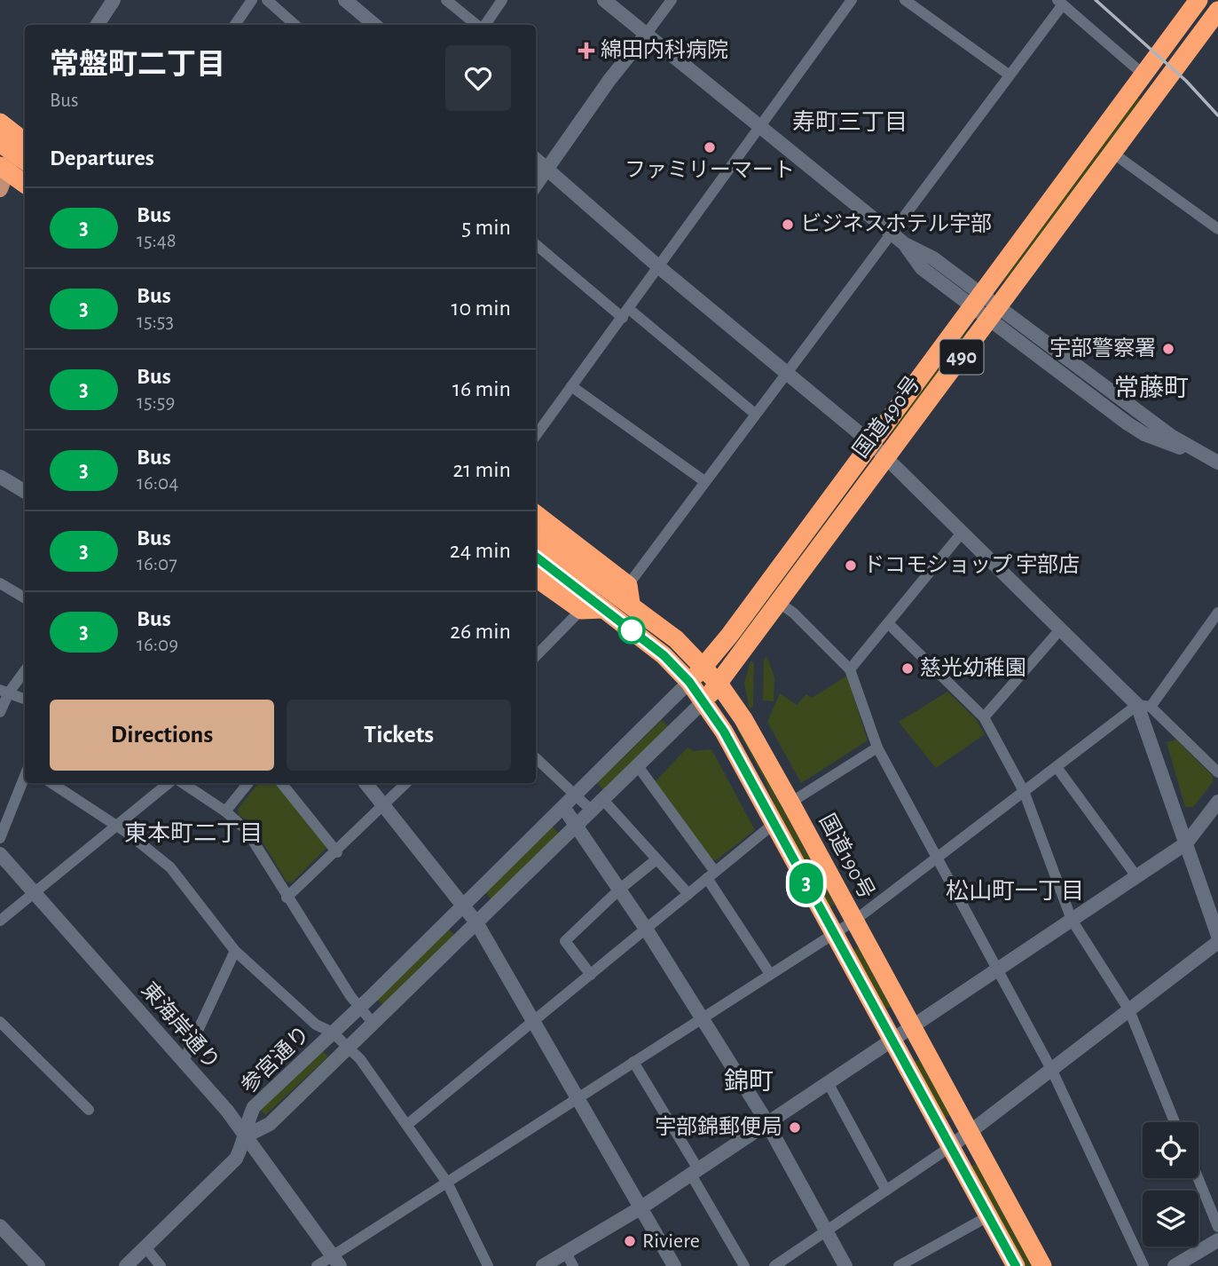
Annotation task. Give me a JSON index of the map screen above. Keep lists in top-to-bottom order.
{
  "streets": {
    "highway": ["490", "国道490号", "国道190号"],
    "street": ["東海岸通り", "参宮通り"]
  },
  "crossings": [
    ["国道490号", "国道190号"],
    ["国道490号", "参宮通り"],
    ["東海岸通り", "参宮通り"]
  ],
  "districts": [
    "寿町三丁目",
    "常藤町",
    "東本町二丁目",
    "松山町一丁目",
    "錦町"
  ],
  "places": {
    "health": ["綿田内科病院"],
    "other": [
      "ファミリーマート",
      "ビジネスホテル宇部",
      "宇部警察署",
      "ドコモショップ 宇部店",
      "慈光幼稚園",
      "宇部錦郵便局",
      "Riviere"
    ]
  },
  "lines": ["bus line 3"],
  "page": {
    "on_map": "3",
    "heading": [
      ["常盤町二丁目", "Bus"],
      "Departures"
    ],
    "list": [
      {
        "mark": "3",
        "name": "Bus",
        "note": "15:48",
        "value": "5 min"
      },
      {
        "mark": "3",
        "name": "Bus",
        "note": "15:53",
        "value": "10 min"
      },
      {
        "mark": "3",
        "name": "Bus",
        "note": "15:59",
        "value": "16 min"
      },
      {
        "mark": "3",
        "name": "Bus",
        "note": "16:04",
        "value": "21 min"
      },
      {
        "mark": "3",
        "name": "Bus",
        "note": "16:07",
        "value": "24 min"
      },
      {
        "mark": "3",
        "name": "Bus",
        "note": "16:09",
        "value": "26 min"
      }
    ],
    "buttons": ["Directions", "Tickets"]
  }
}
